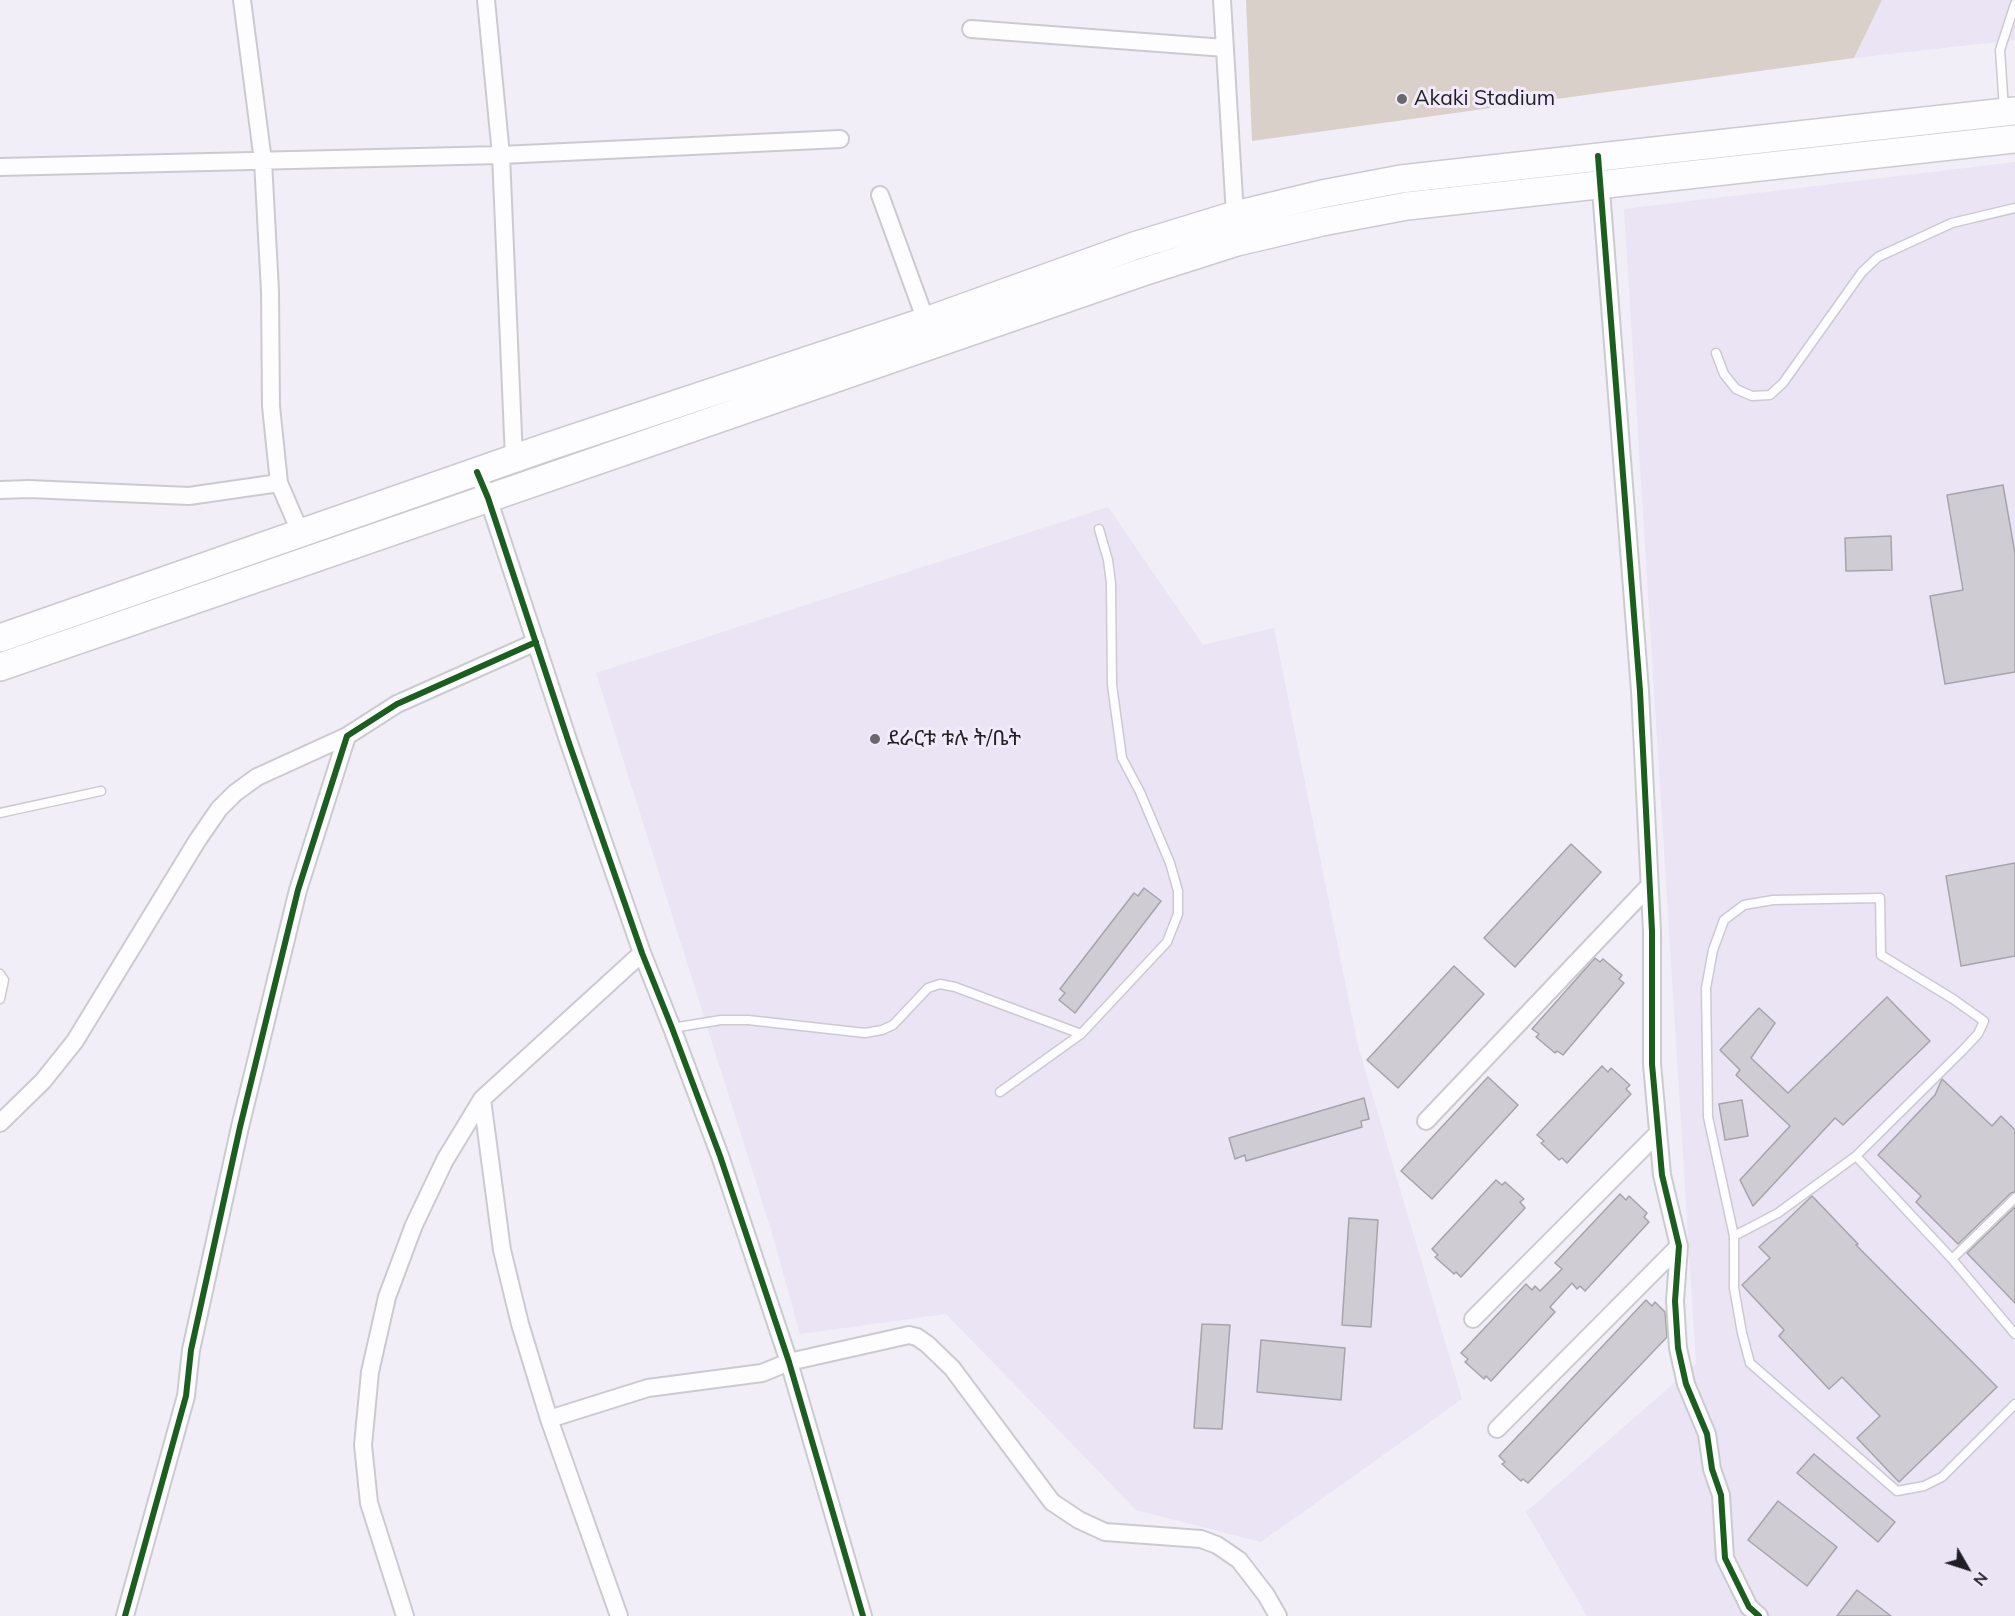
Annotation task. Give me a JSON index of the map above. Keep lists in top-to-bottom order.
{
  "places": ["Akaki Stadium", "ደራርቱ ቱሉ ት/ቤት"],
  "north": "bottom right"
}
